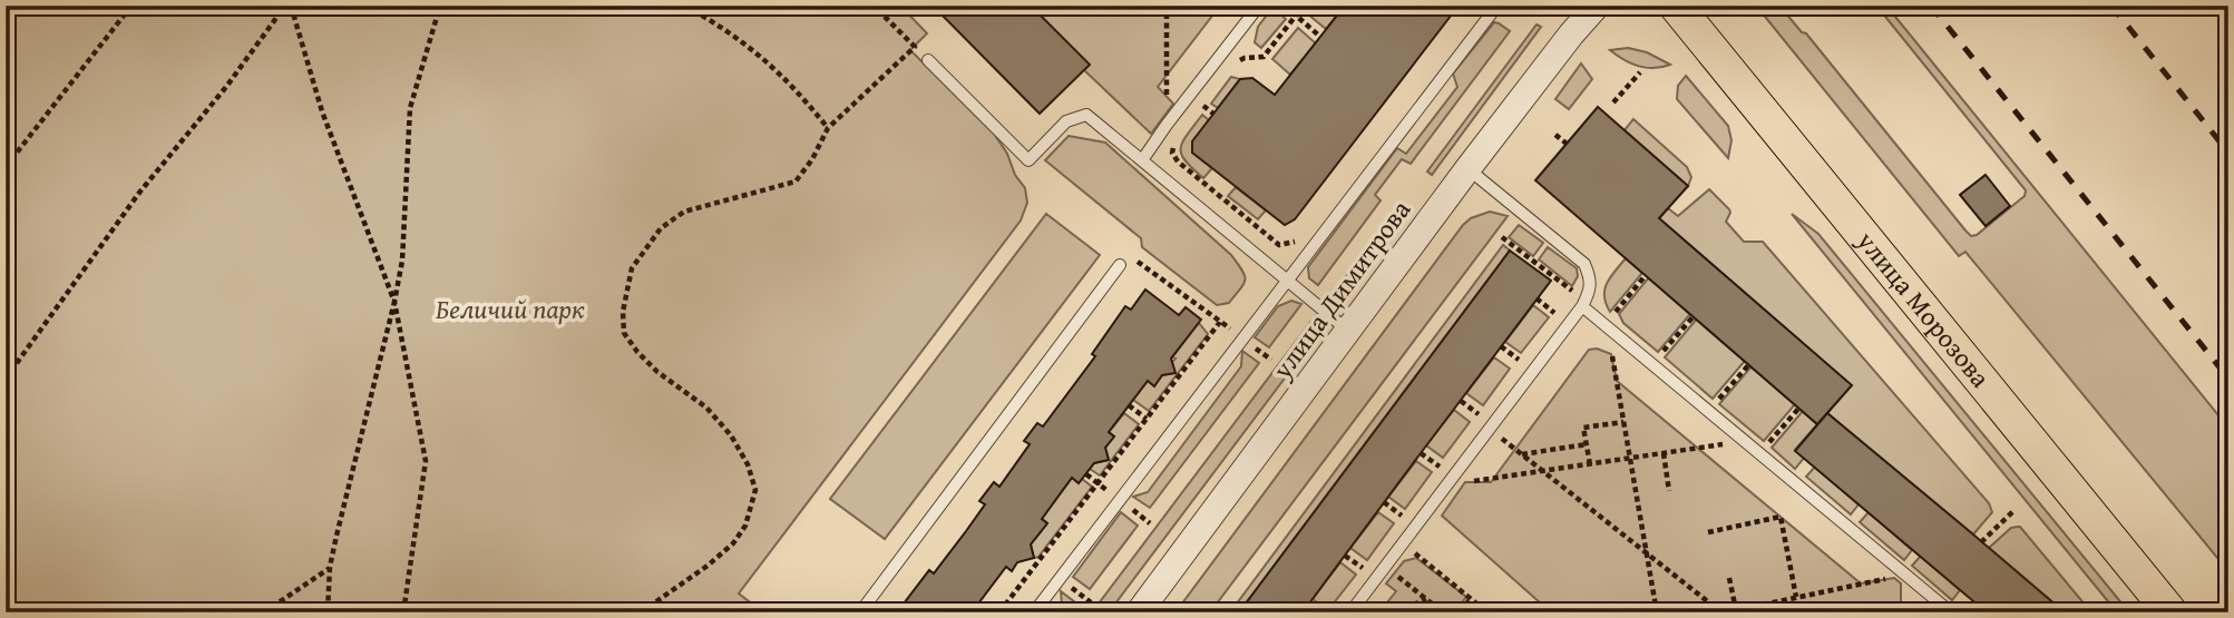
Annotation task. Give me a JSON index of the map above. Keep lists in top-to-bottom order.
{
  "streets": {
    "main road": ["улица Морозова"],
    "street": ["улица Димитрова"]
  },
  "parks": ["Беличий парк"]
}
